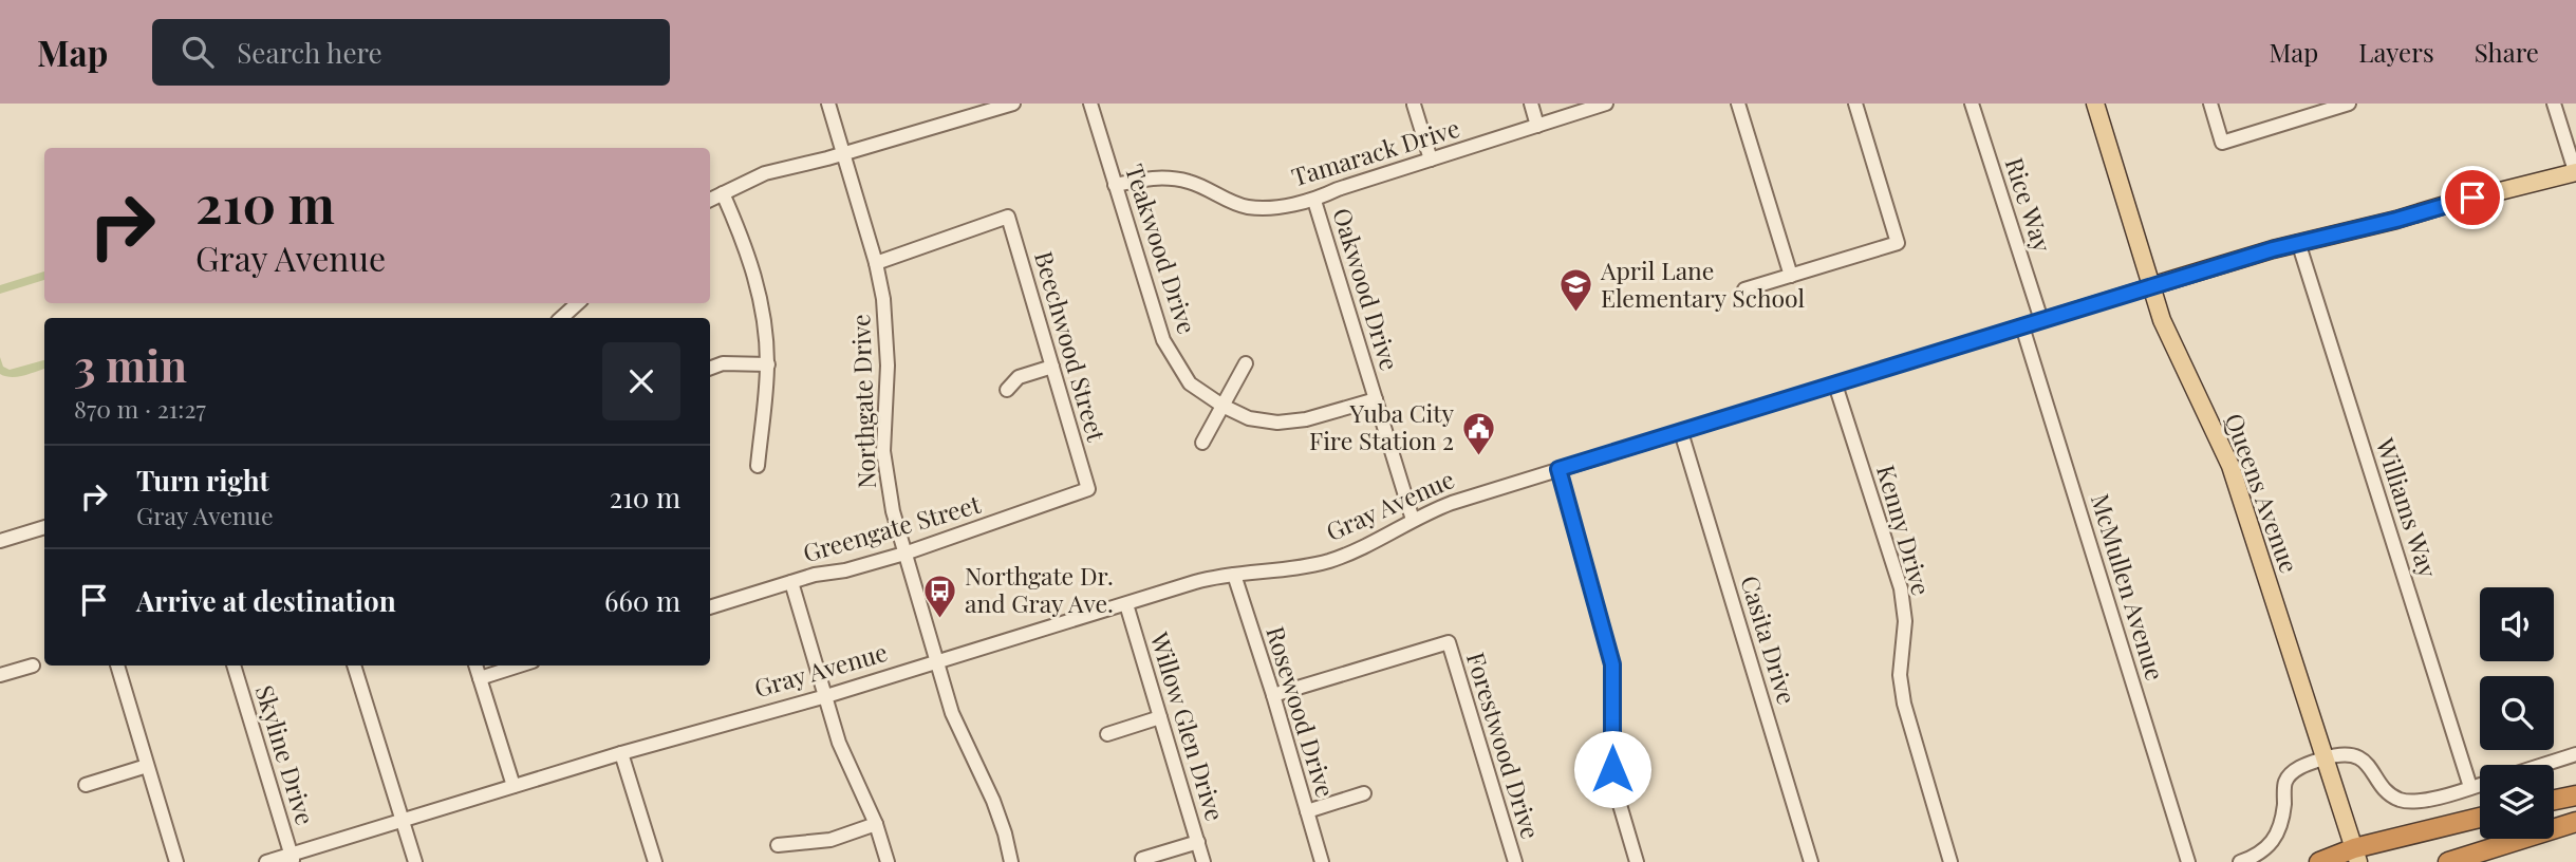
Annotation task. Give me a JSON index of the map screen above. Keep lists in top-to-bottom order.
{
  "streets": {
    "main road": ["Queens Avenue", "Gray Avenue"],
    "street": [
      "Tamarack Drive",
      "Rice Way",
      "Teakwood Drive",
      "Oakwood Drive",
      "Beechwood Street",
      "Northgate Drive",
      "Williams Way",
      "Greengate Street",
      "Kenny Drive",
      "McMullen Avenue",
      "Casita Drive",
      "Rosewood Drive",
      "Willow Glen Drive",
      "Forestwood Drive",
      "Skyline Drive"
    ]
  },
  "crossings": [
    ["Tamarack Drive", "Teakwood Drive"],
    ["Tamarack Drive", "Oakwood Drive"],
    ["Rice Way", "Gray Avenue"],
    ["Teakwood Drive", "Oakwood Drive"],
    ["Oakwood Drive", "Gray Avenue"],
    ["Beechwood Street", "Northgate Drive"],
    ["Beechwood Street", "Greengate Street"],
    ["Northgate Drive", "Gray Avenue"],
    ["Northgate Drive", "Greengate Street"],
    ["Queens Avenue", "Gray Avenue"],
    ["Gray Avenue", "Williams Way"],
    ["Gray Avenue", "Kenny Drive"],
    ["Gray Avenue", "McMullen Avenue"],
    ["Gray Avenue", "Casita Drive"],
    ["Gray Avenue", "Rosewood Drive"],
    ["Gray Avenue", "Willow Glen Drive"],
    ["Gray Avenue", "Skyline Drive"],
    ["Rosewood Drive", "Forestwood Drive"]
  ],
  "places": {
    "school or university": ["April Lane Elementary School"],
    "public building": ["Yuba City Fire Station 2"],
    "bus stop": ["Northgate Dr. and Gray Ave."]
  },
  "page": {
    "header": "Map",
    "search": "Search here",
    "nav": ["Map", "Layers", "Share"],
    "turn": ["210 m", "Gray Avenue"],
    "heading": ["3 min", "870 m · 21:27"],
    "list": [
      {
        "name": "Turn right",
        "note": "Gray Avenue",
        "value": "210 m"
      },
      {
        "name": "Arrive at destination",
        "value": "660 m"
      }
    ]
  }
}
